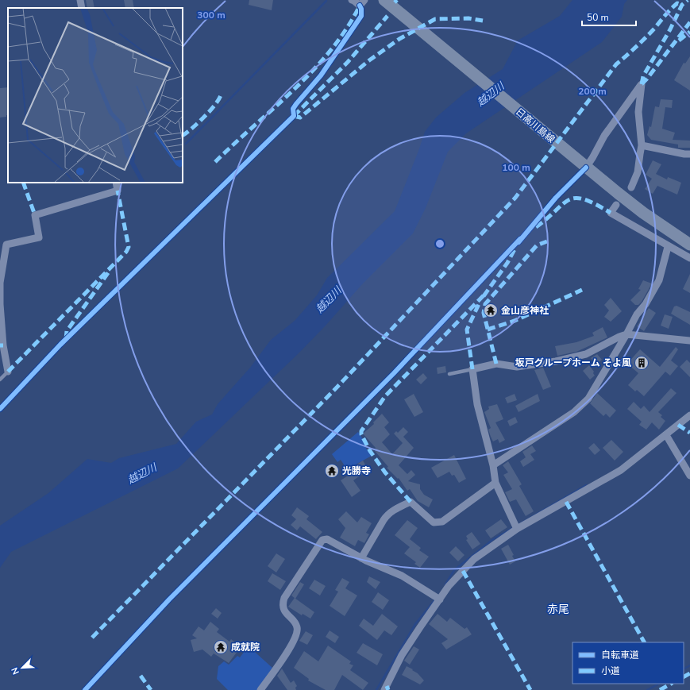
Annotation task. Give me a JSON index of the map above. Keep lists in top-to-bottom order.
{
  "streets": {
    "main road": ["日高川島線"]
  },
  "districts": ["赤尾"],
  "water": ["越辺川"],
  "places": {
    "temple": ["金山彦神社", "光勝寺", "成就院"],
    "building": ["坂戸グループホーム そよ風"]
  },
  "legend": ["自転車道", "小道"],
  "scale_bar": "50 m",
  "north": "bottom left",
  "rings": ["300 m", "200 m", "100 m"]
}
